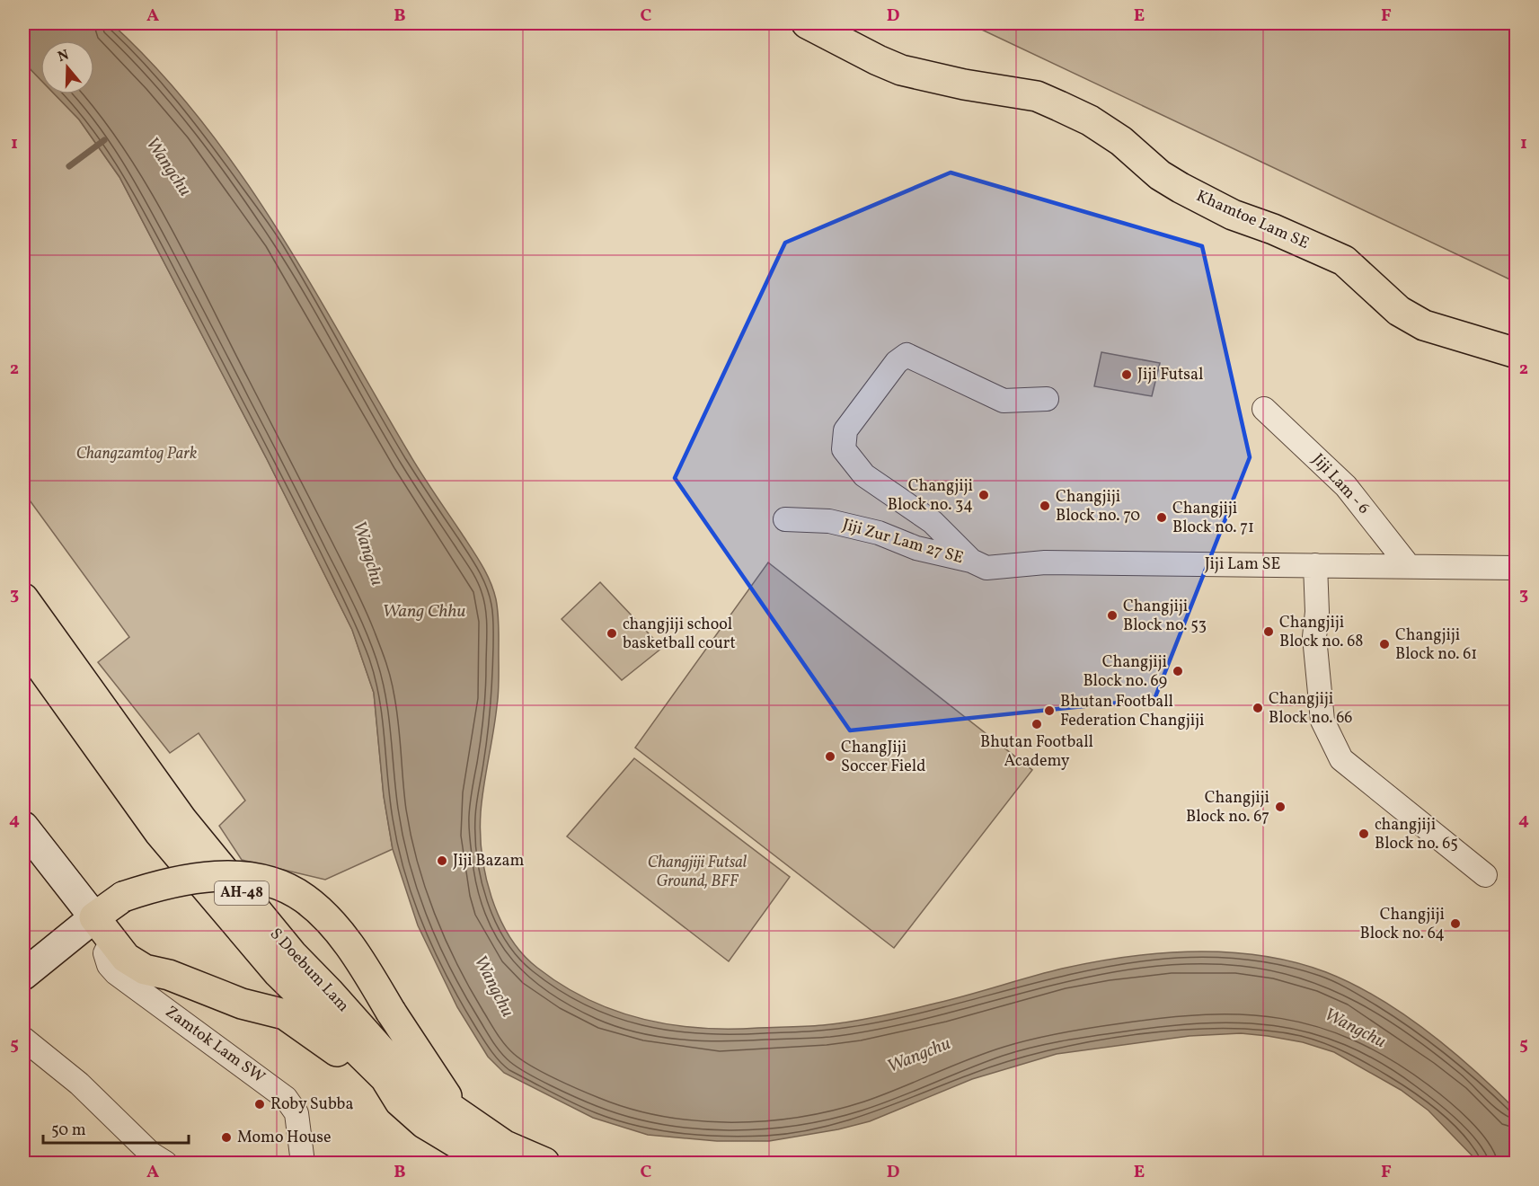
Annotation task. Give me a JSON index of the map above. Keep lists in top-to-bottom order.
{
  "streets": {
    "main road": ["Khamtoe Lam SE", "AH-48", "S Doebum Lam"],
    "street": [
      "Jiji Lam - 6",
      "Jiji Zur Lam 27 SE",
      "Jiji Lam SE",
      "Zamtok Lam SW"
    ]
  },
  "crossings": [
    ["Jiji Lam - 6", "Jiji Lam SE"],
    ["Jiji Zur Lam 27 SE", "Jiji Lam SE"]
  ],
  "water": ["Wangchu", "Wang Chhu"],
  "parks": ["Changzamtog Park", "Changjiji Futsal Ground, BFF"],
  "places": [
    "Jiji Futsal",
    "Changjiji Block no. 34",
    "Changjiji Block no. 70",
    "Changjiji Block no. 71",
    "Changjiji Block no. 53",
    "Changjiji Block no. 68",
    "changjiji school basketball court",
    "Changjiji Block no. 61",
    "Changjiji Block no. 69",
    "Changjiji Block no. 66",
    "Bhutan Football Federation Changjiji",
    "Bhutan Football Academy",
    "ChangJiji Soccer Field",
    "Changjiji Block no. 67",
    "changjiji Block no. 65",
    "Jiji Bazam",
    "Changjiji Block no. 64",
    "Roby Subba",
    "Momo House"
  ],
  "scale_bar": "50 m",
  "north": "top",
  "grid": {
    "columns": [
      "A",
      "B",
      "C",
      "D",
      "E",
      "F"
    ],
    "rows": [
      "1",
      "2",
      "3",
      "4",
      "5"
    ]
  }
}
